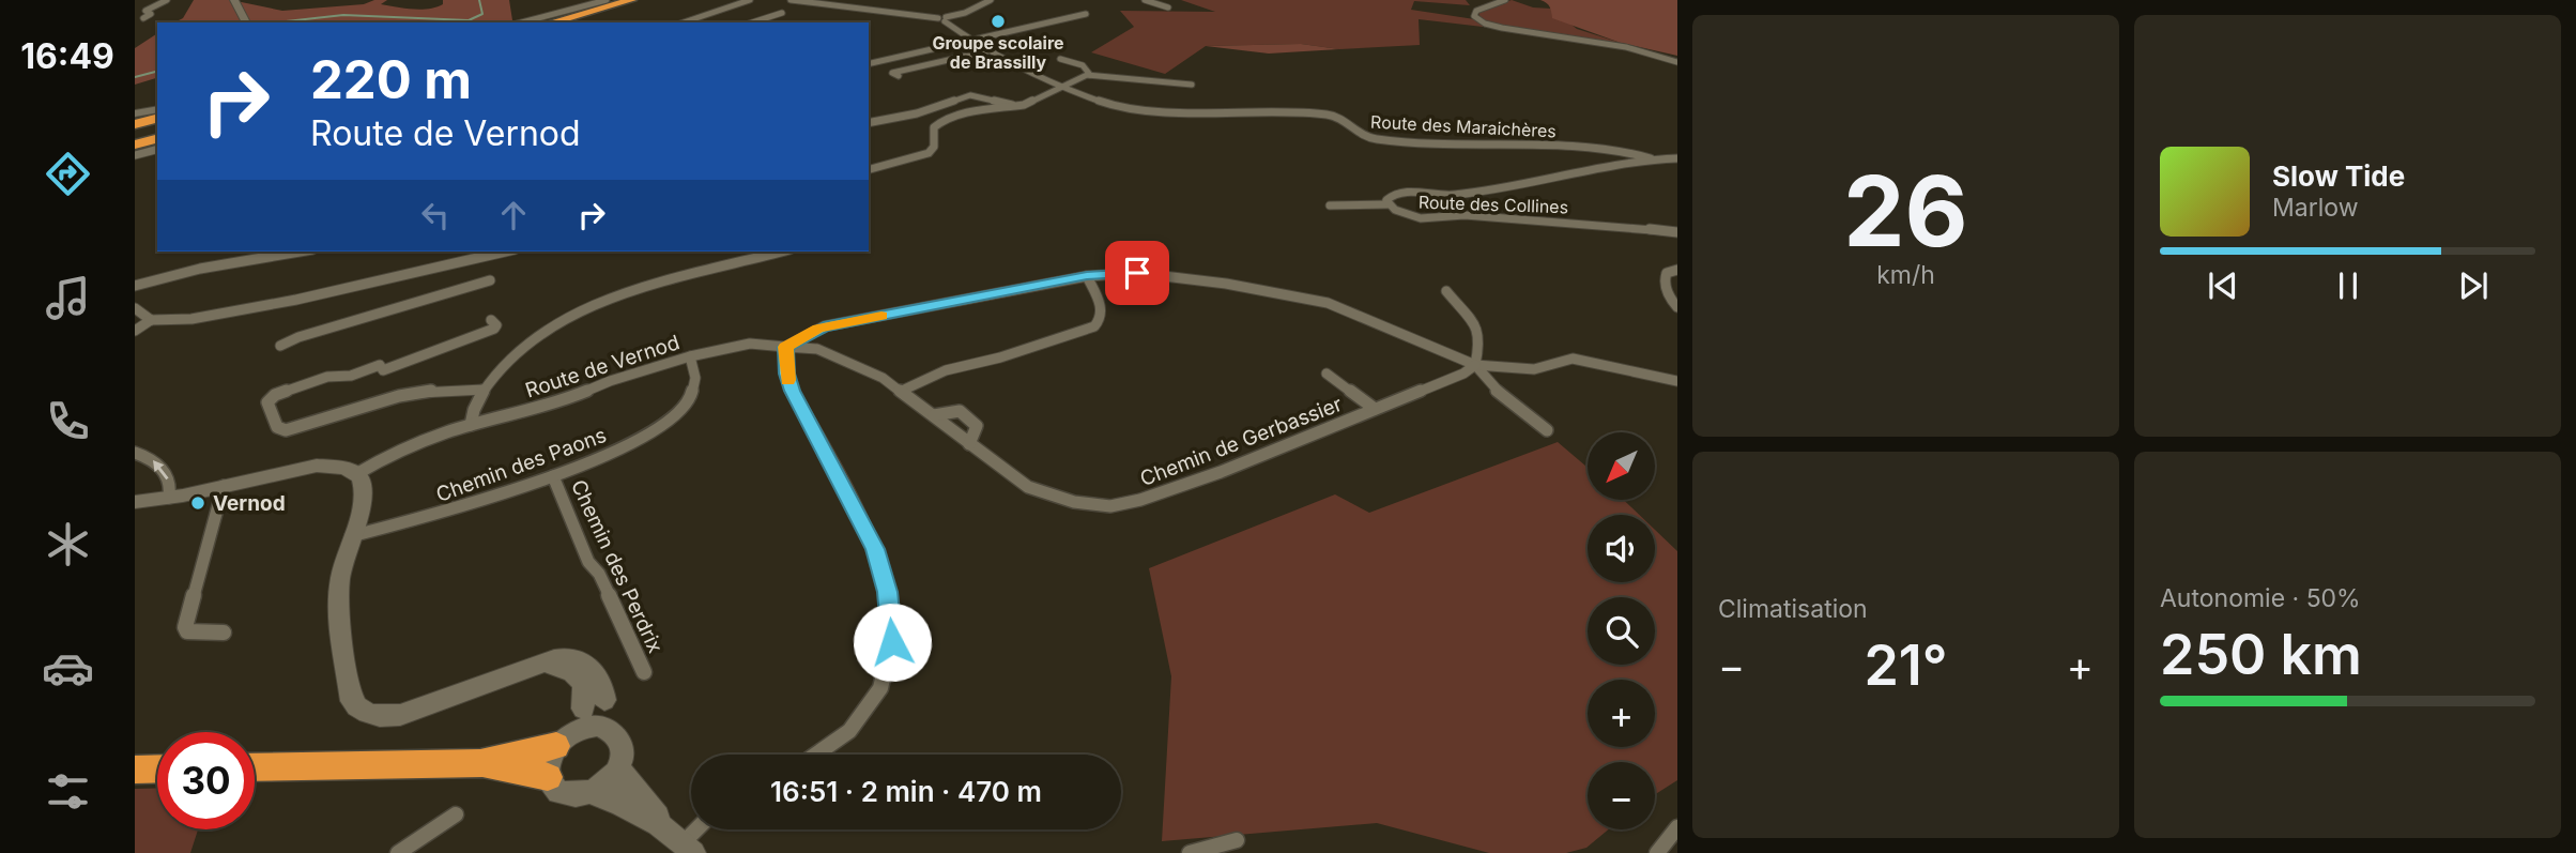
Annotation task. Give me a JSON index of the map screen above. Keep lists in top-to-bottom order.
{
  "streets": {
    "street": [
      "Route des Maraichères",
      "Route des Collines",
      "Route de Vernod",
      "Chemin de Gerbassier",
      "Chemin des Paons",
      "Chemin des Perdrix"
    ]
  },
  "crossings": [
    ["Route des Maraichères", "Route des Collines"],
    ["Route de Vernod", "Chemin de Gerbassier"],
    ["Route de Vernod", "Chemin des Paons"],
    ["Chemin des Paons", "Chemin des Perdrix"]
  ],
  "places": ["Groupe scolaire de Brassilly", "Vernod"],
  "north": "bottom left",
  "page": {
    "tabs": "16:49",
    "tile": [
      ["26", "km/h"],
      "Climatisation",
      ["Autonomie · 50%", "250 km"]
    ],
    "turn": ["220 m", "Route de Vernod"],
    "song": ["Slow Tide", "Marlow"],
    "map_buttons": ["+", "−"],
    "heat": ["−", "21°", "+"],
    "limit": "30",
    "trip": "16:51 · 2 min · 470 m"
  }
}
